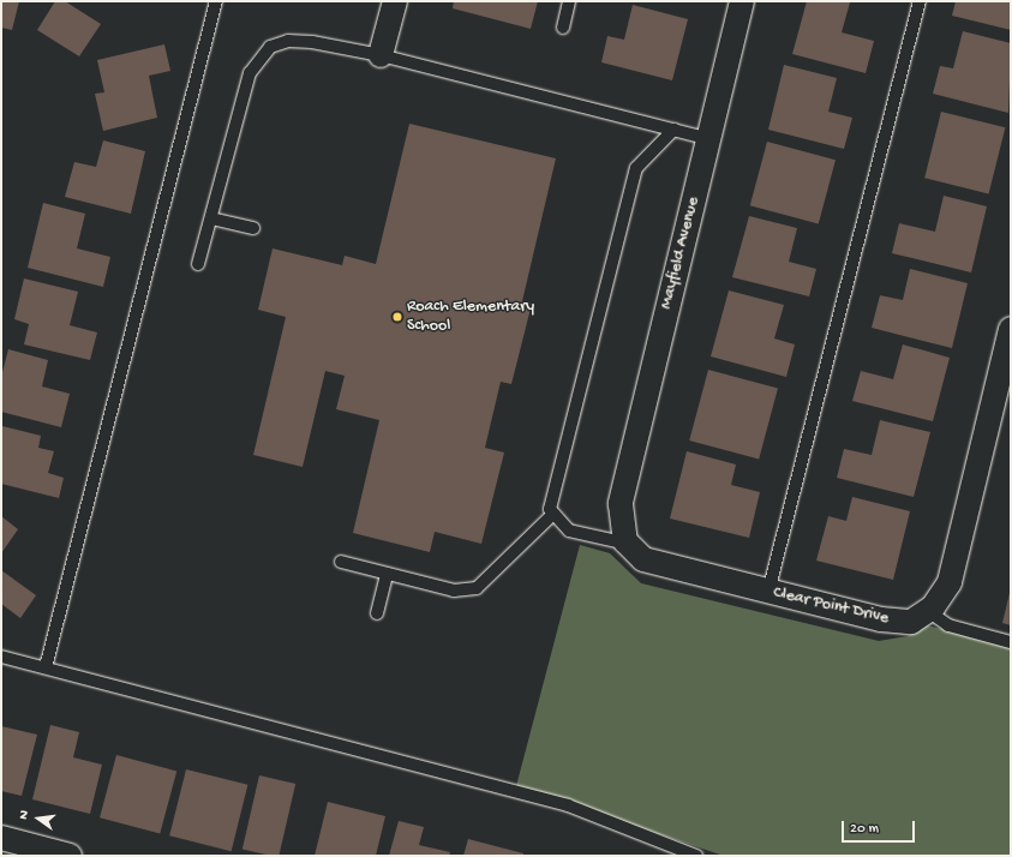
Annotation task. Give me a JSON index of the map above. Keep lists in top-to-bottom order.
{
  "streets": {
    "street": ["Mayfield Avenue", "Clear Point Drive"]
  },
  "crossings": [
    ["Mayfield Avenue", "Clear Point Drive"]
  ],
  "places": ["Roach Elementary School"],
  "scale_bar": "20 m",
  "north": "left"
}
